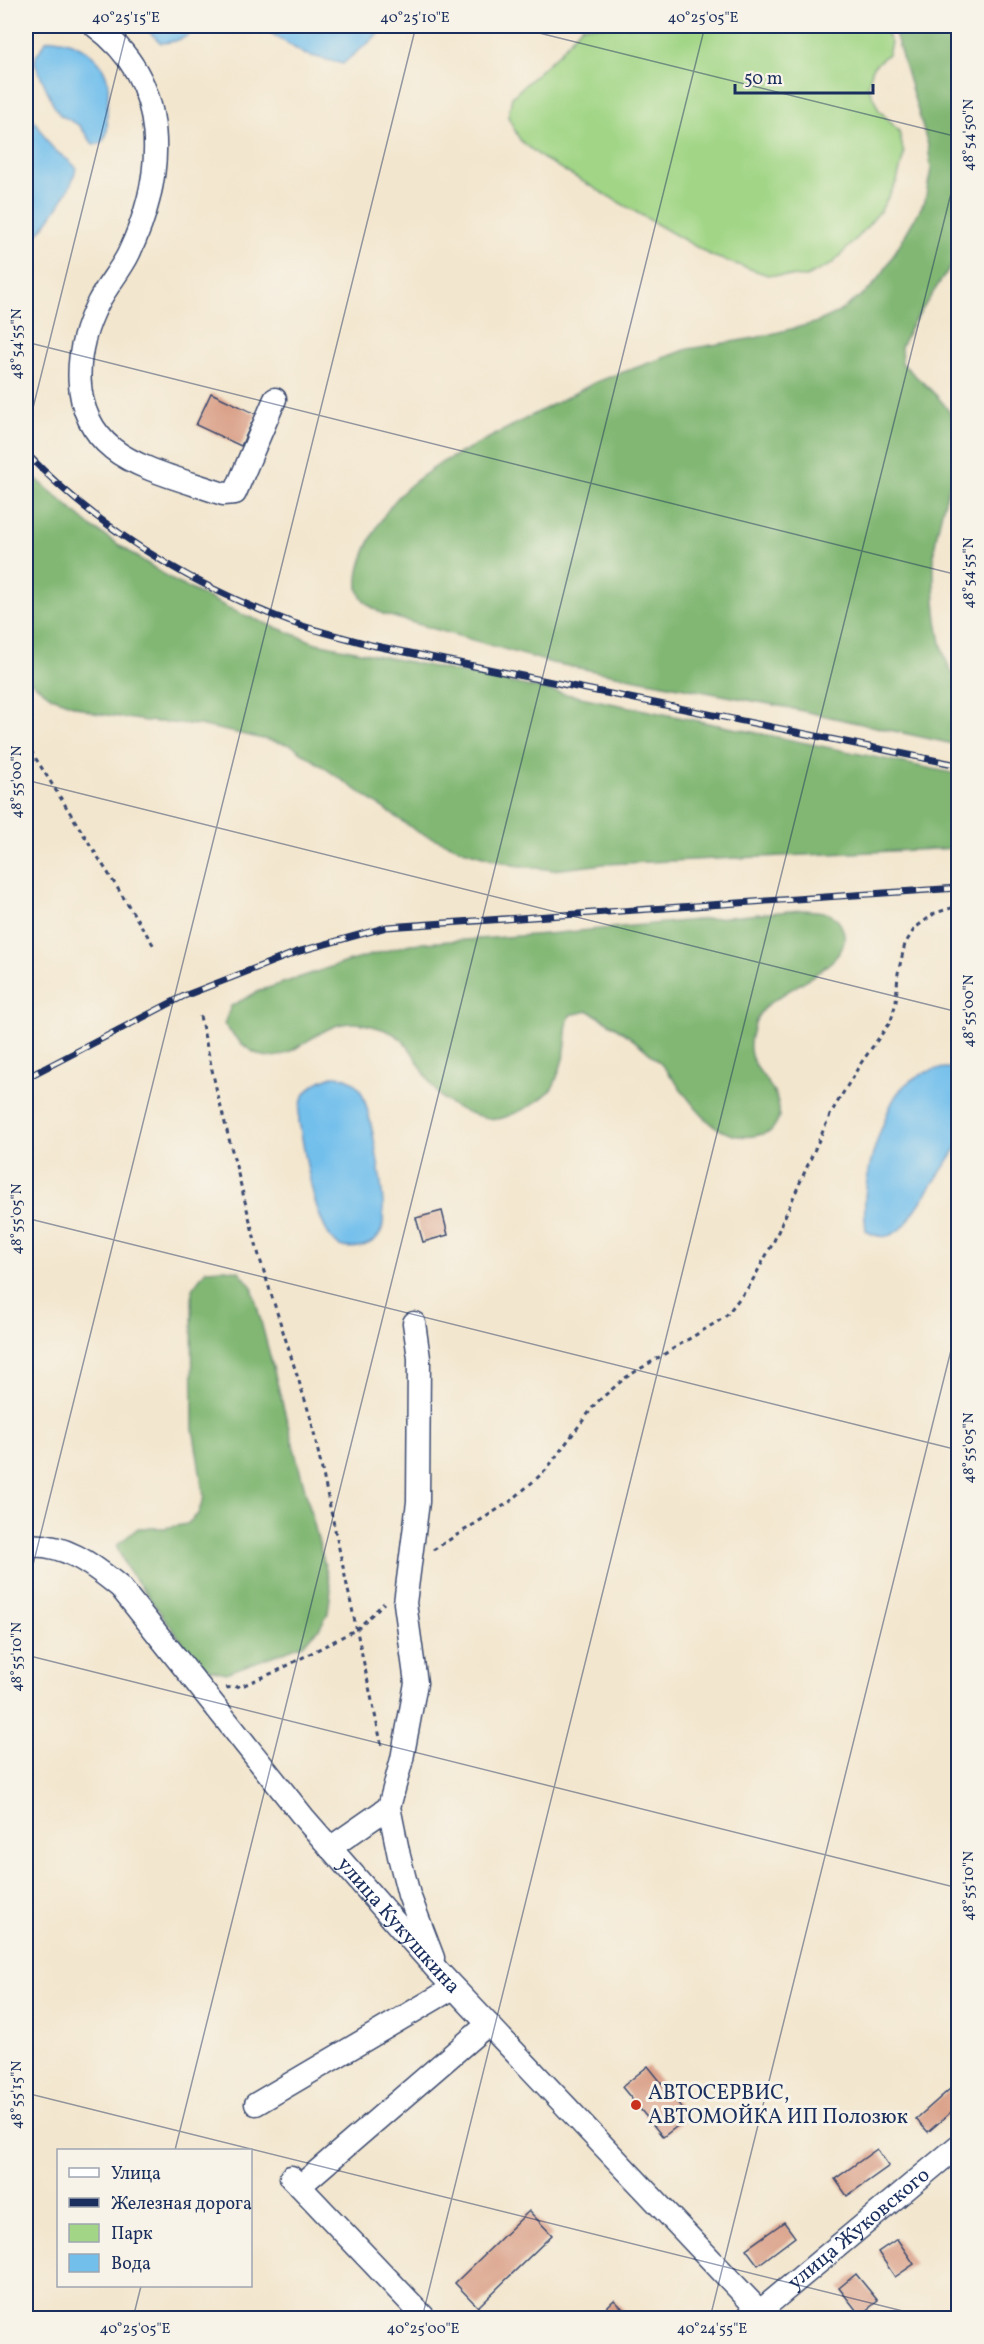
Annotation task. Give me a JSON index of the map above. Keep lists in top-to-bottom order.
{
  "streets": {
    "street": ["улица Кукушкина", "улица Жуковского"]
  },
  "crossings": [
    ["улица Кукушкина", "улица Жуковского"]
  ],
  "places": ["АВТОСЕРВИС, АВТОМОЙКА ИП Полозюк"],
  "legend": [
    "Улица",
    "Железная дорога",
    "Парк",
    "Вода"
  ],
  "scale_bar": "50 m",
  "coordinates": [
    "40°25'15\"E",
    "40°25'10\"E",
    "40°25'05\"E",
    "48°54'50\"N",
    "48°54'55\"N",
    "48°55'00\"N",
    "48°55'05\"N",
    "48°55'10\"N",
    "48°55'15\"N",
    "40°25'00\"E",
    "40°24'55\"E"
  ]
}
